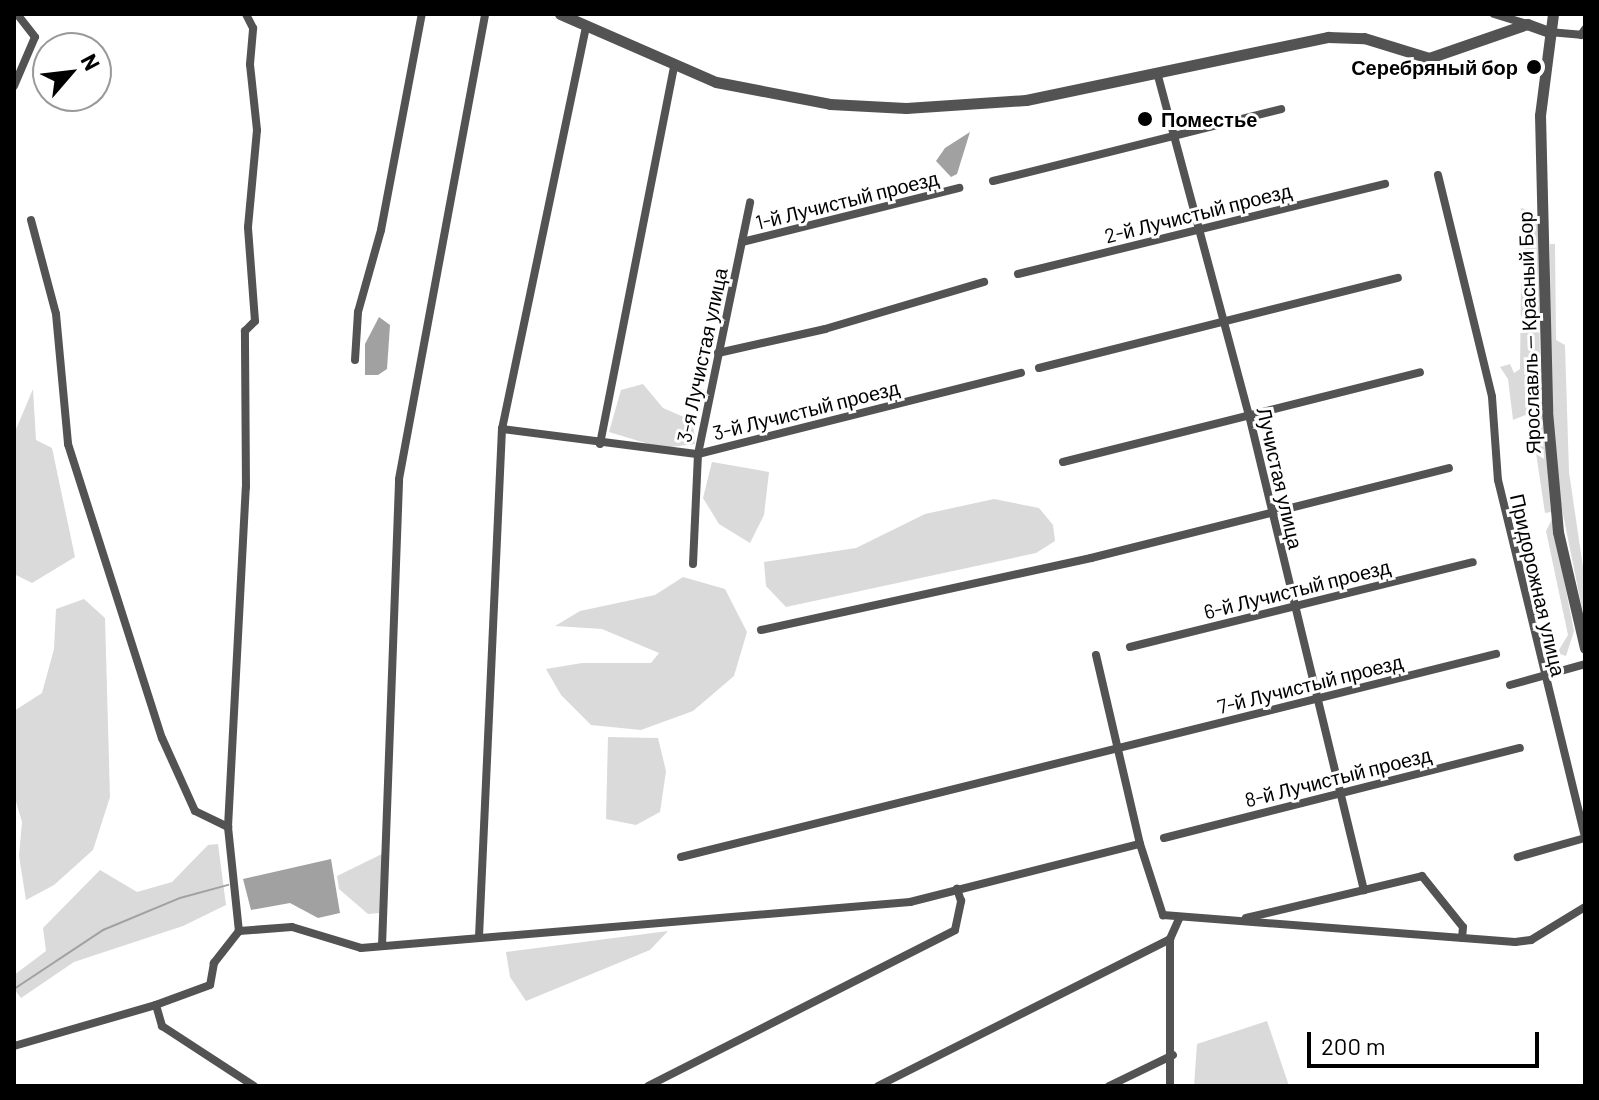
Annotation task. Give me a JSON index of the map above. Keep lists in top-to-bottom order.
{
  "streets": {
    "street": [
      "1-й Лучистый проезд",
      "2-й Лучистый проезд",
      "Ярославль — Красный Бор",
      "3-я Лучистая улица",
      "3-й Лучистый проезд",
      "Лучистая улица",
      "Придорожная улица",
      "6-й Лучистый проезд",
      "7-й Лучистый проезд",
      "8-й Лучистый проезд"
    ]
  },
  "crossings": [
    ["1-й Лучистый проезд", "3-я Лучистая улица"],
    ["2-й Лучистый проезд", "Лучистая улица"],
    ["3-я Лучистая улица", "3-й Лучистый проезд"],
    ["Лучистая улица", "6-й Лучистый проезд"],
    ["Лучистая улица", "7-й Лучистый проезд"],
    ["Лучистая улица", "8-й Лучистый проезд"]
  ],
  "places": ["Серебряный бор", "Поместье"],
  "scale_bar": "200 m",
  "north": "top right"
}
